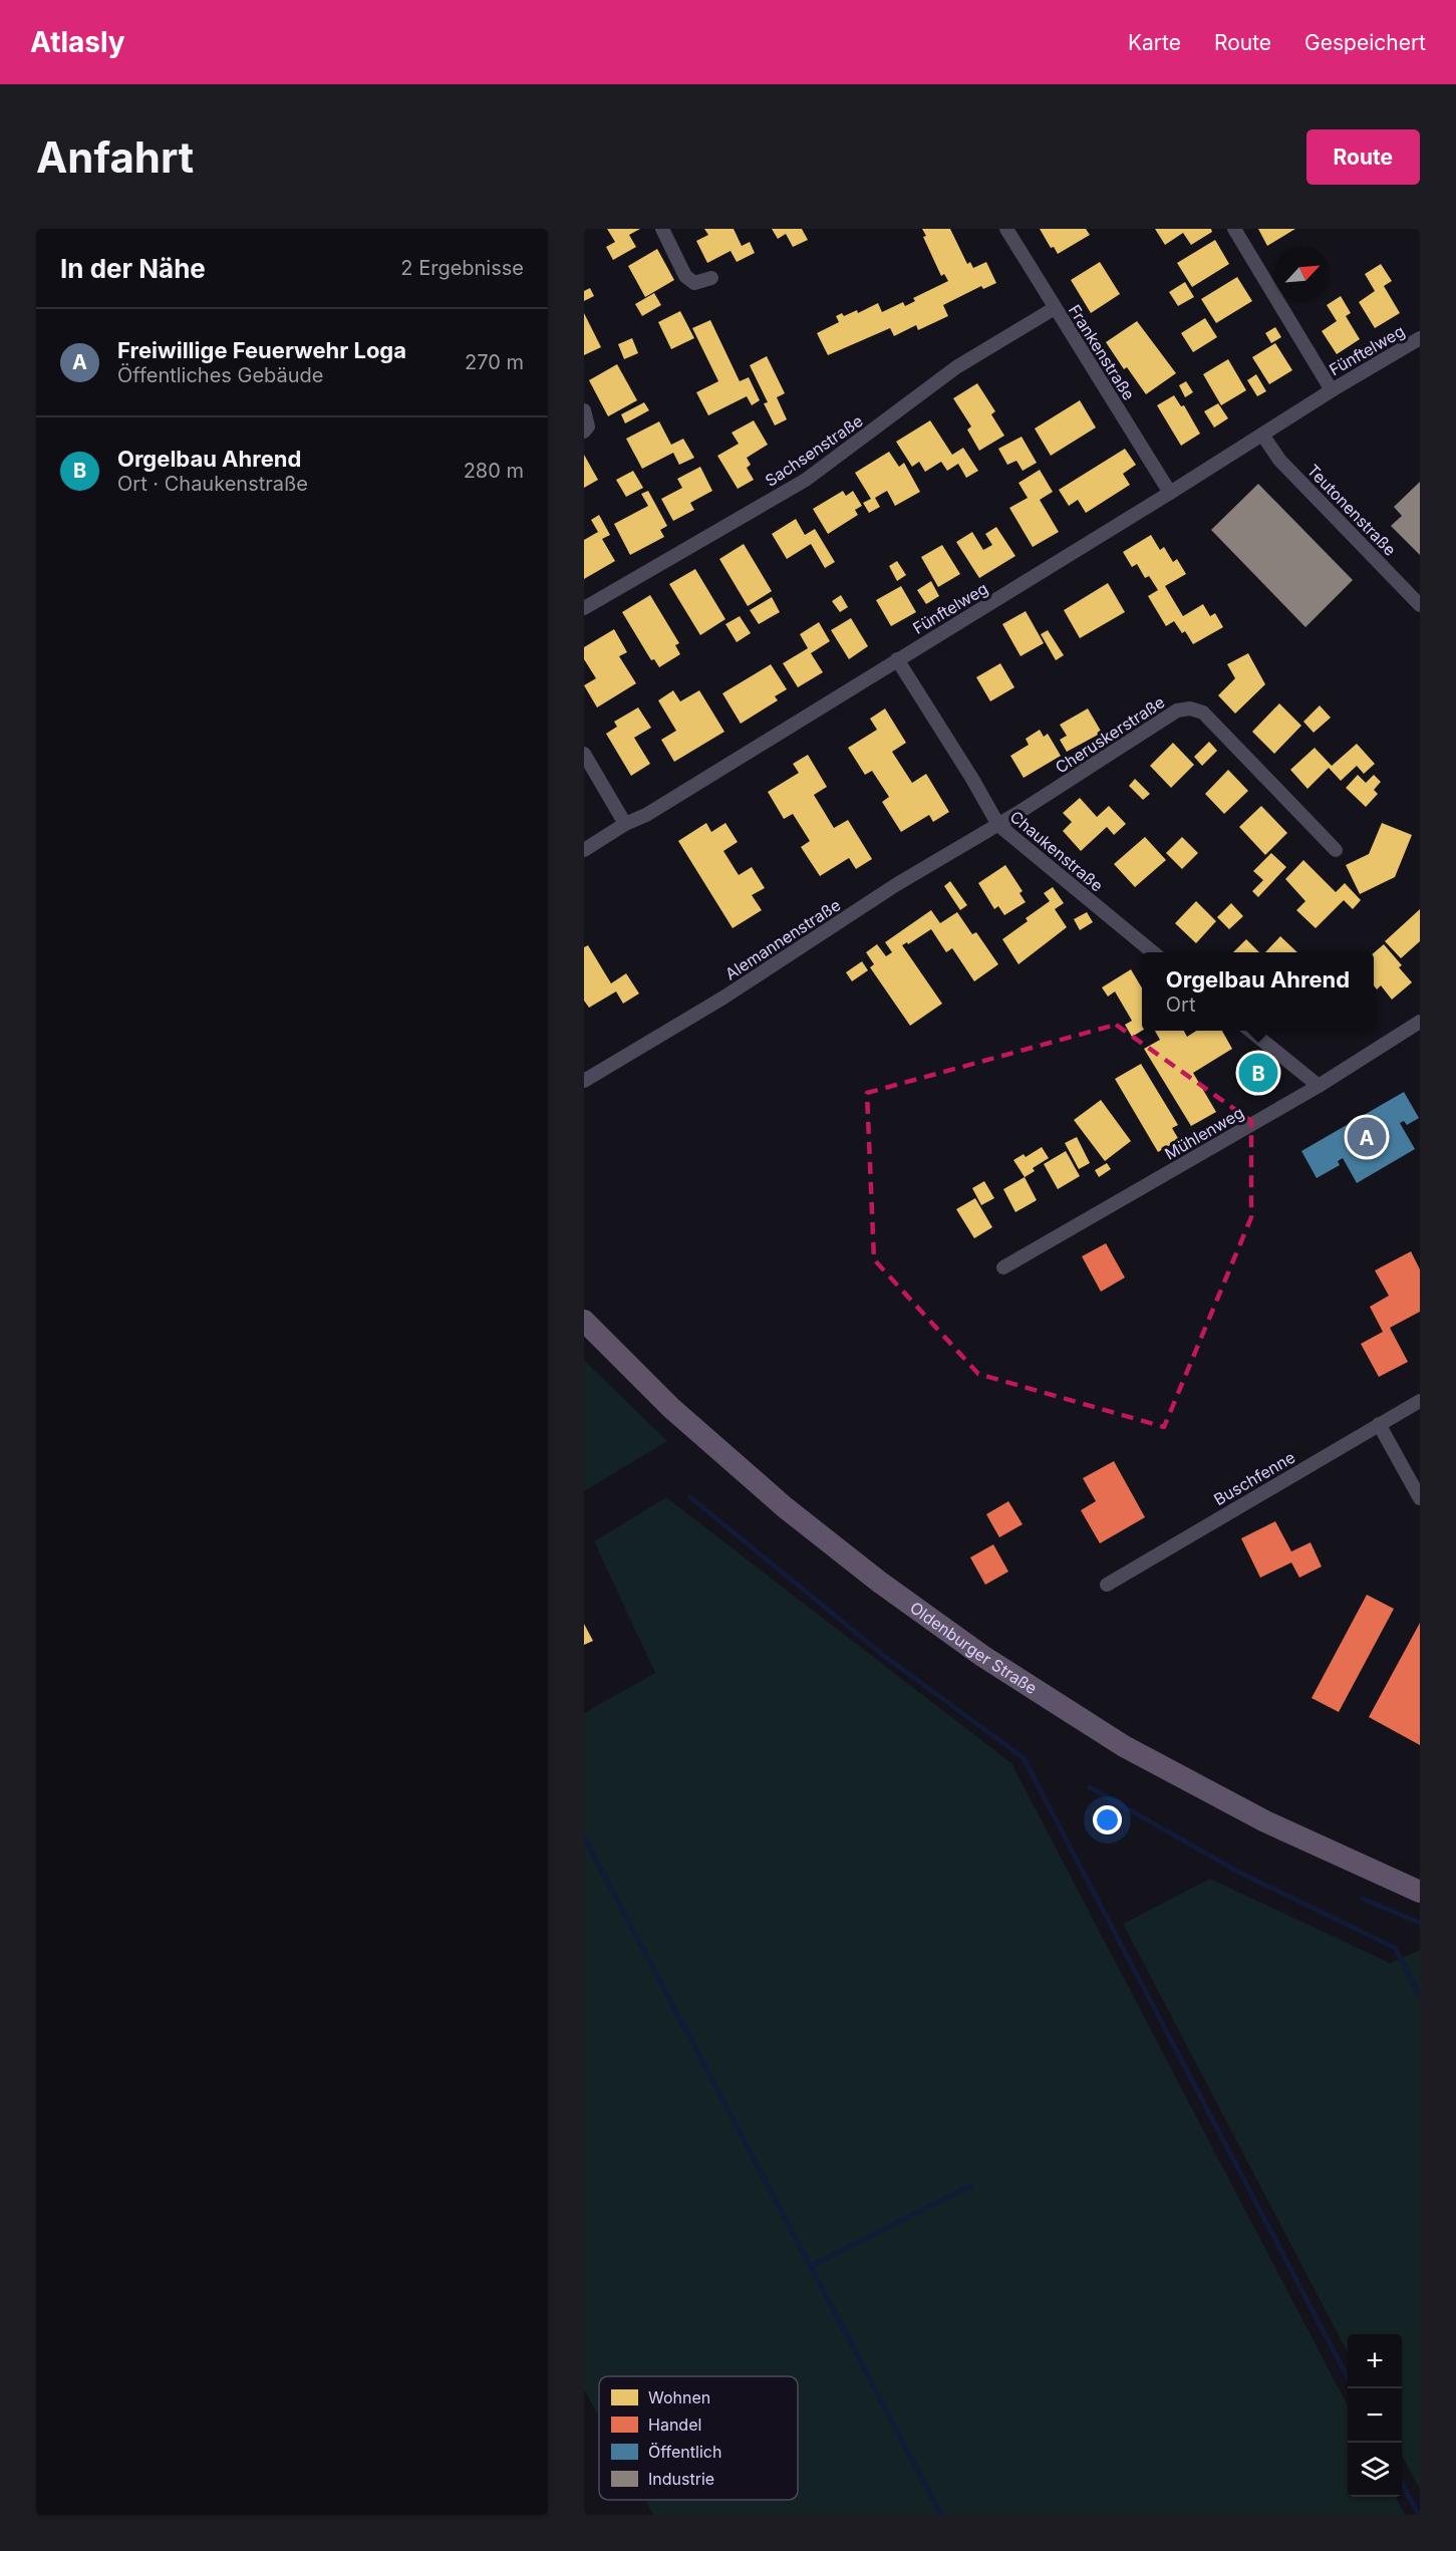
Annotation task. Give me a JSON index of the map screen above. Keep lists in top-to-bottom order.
{
  "streets": {
    "main road": ["Oldenburger Straße"],
    "street": [
      "Fünftelweg",
      "Frankenstraße",
      "Sachsenstraße",
      "Teutonenstraße",
      "Cheruskerstraße",
      "Chaukenstraße",
      "Alemannenstraße",
      "Mühlenweg",
      "Buschfenne"
    ]
  },
  "crossings": [
    ["Fünftelweg", "Frankenstraße"],
    ["Fünftelweg", "Teutonenstraße"],
    ["Fünftelweg", "Chaukenstraße"],
    ["Frankenstraße", "Sachsenstraße"],
    ["Cheruskerstraße", "Chaukenstraße"],
    ["Cheruskerstraße", "Alemannenstraße"],
    ["Chaukenstraße", "Alemannenstraße"]
  ],
  "legend": [
    "Wohnen",
    "Handel",
    "Öffentlich",
    "Industrie"
  ],
  "north": "top right",
  "page": {
    "header": "Atlasly",
    "nav": ["Karte", "Route", "Gespeichert"],
    "buttons": "Route",
    "title": "Anfahrt",
    "heading": ["In der Nähe", "2 Ergebnisse"],
    "list": [
      {
        "mark": "A",
        "name": "Freiwillige Feuerwehr Loga",
        "note": "Öffentliches Gebäude",
        "value": "270 m"
      },
      {
        "mark": "B",
        "name": "Orgelbau Ahrend",
        "note": "Ort · Chaukenstraße",
        "value": "280 m"
      }
    ],
    "popup": ["Orgelbau Ahrend", "Ort"],
    "pins": ["B", "A"],
    "map_buttons": ["+", "−"]
  }
}
